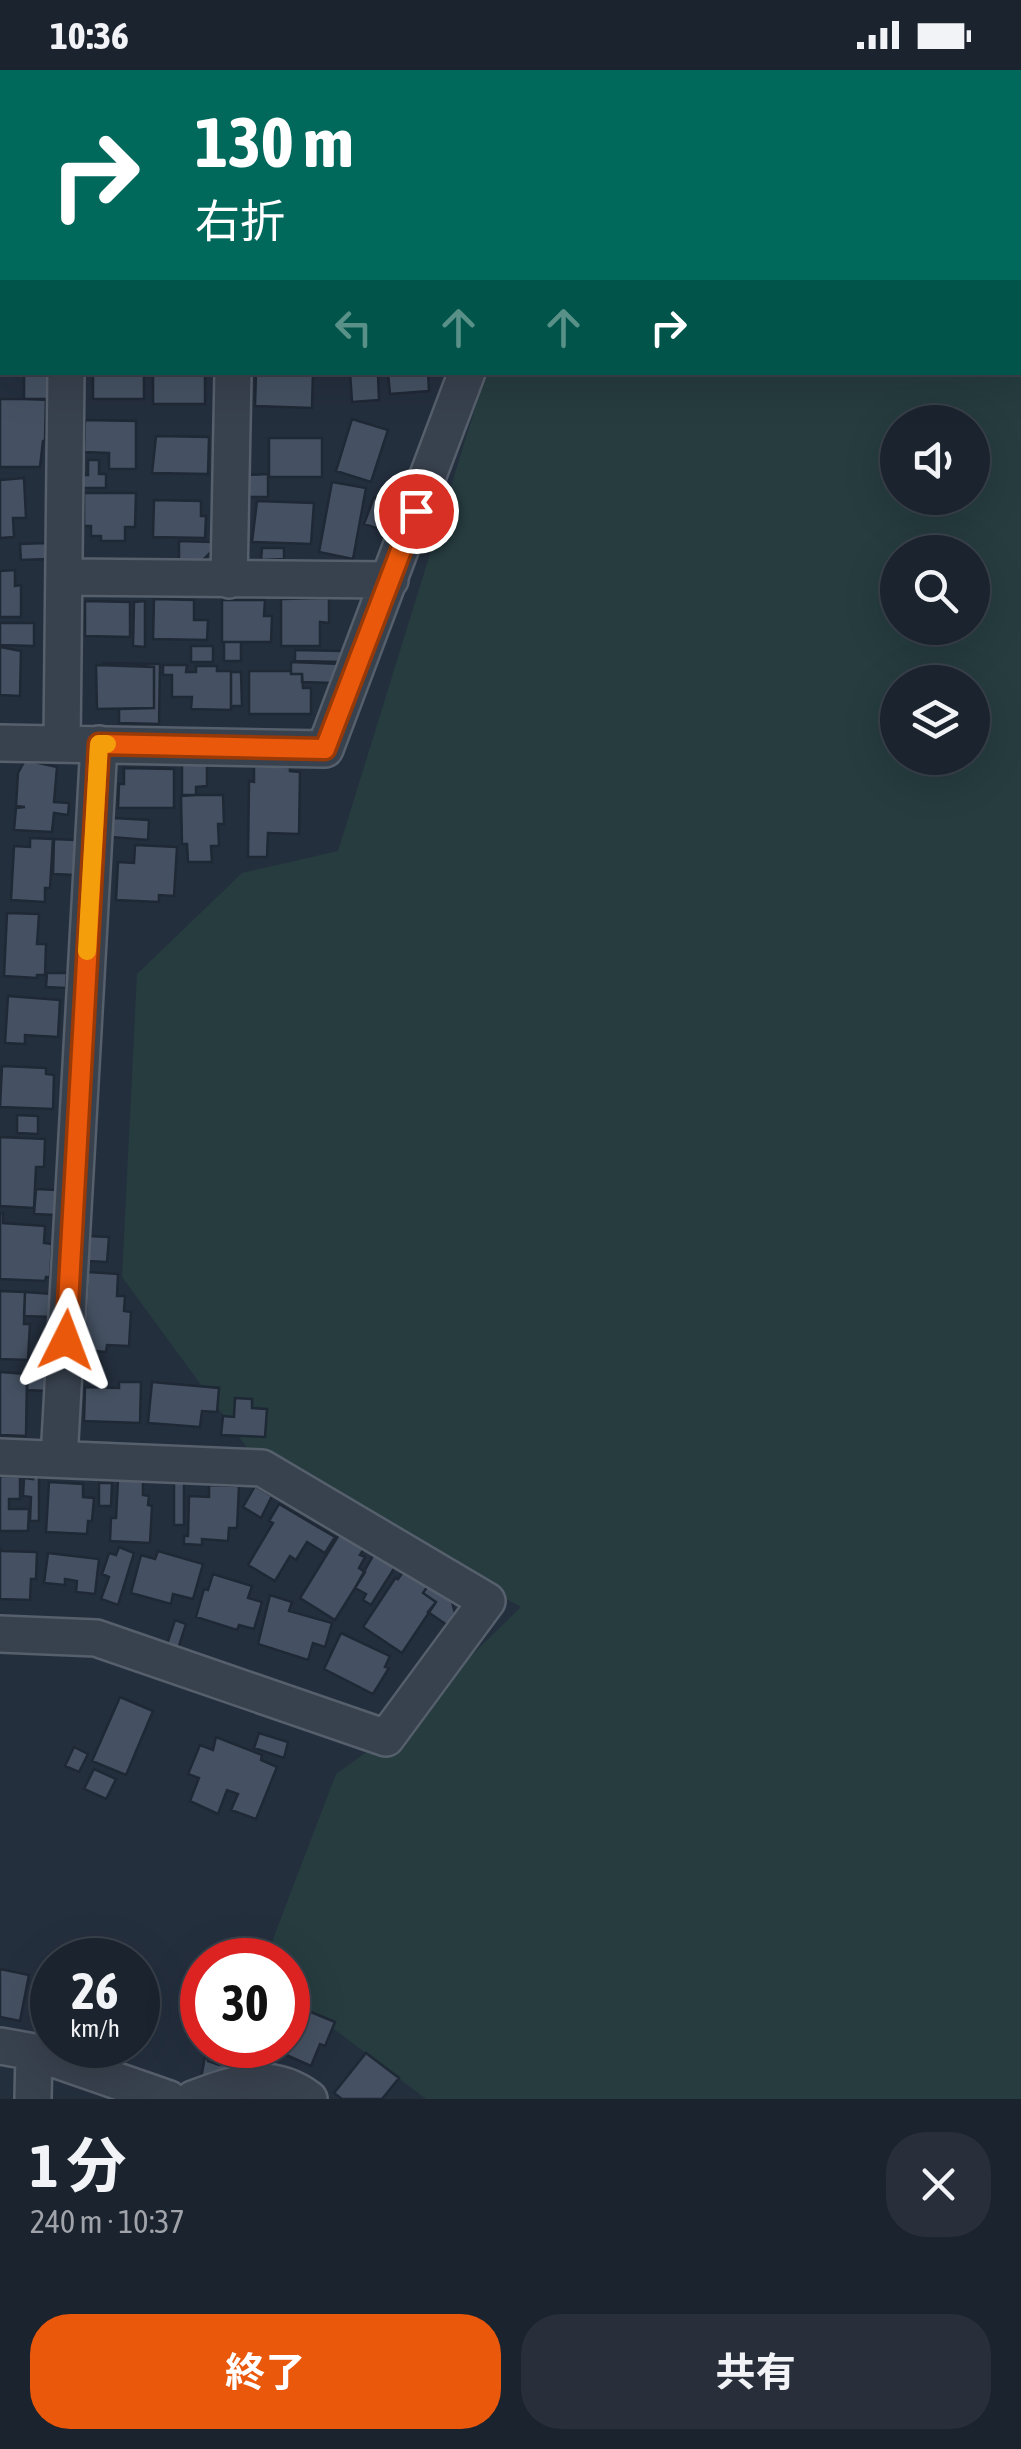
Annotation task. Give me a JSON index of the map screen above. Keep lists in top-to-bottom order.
{
  "page": {
    "status": "10:36",
    "turn": ["130 m", "右折"],
    "speed": "26 km/h",
    "limit": "30",
    "heading": ["1 分", "240 m · 10:37"],
    "buttons": ["終了", "共有"]
  }
}
